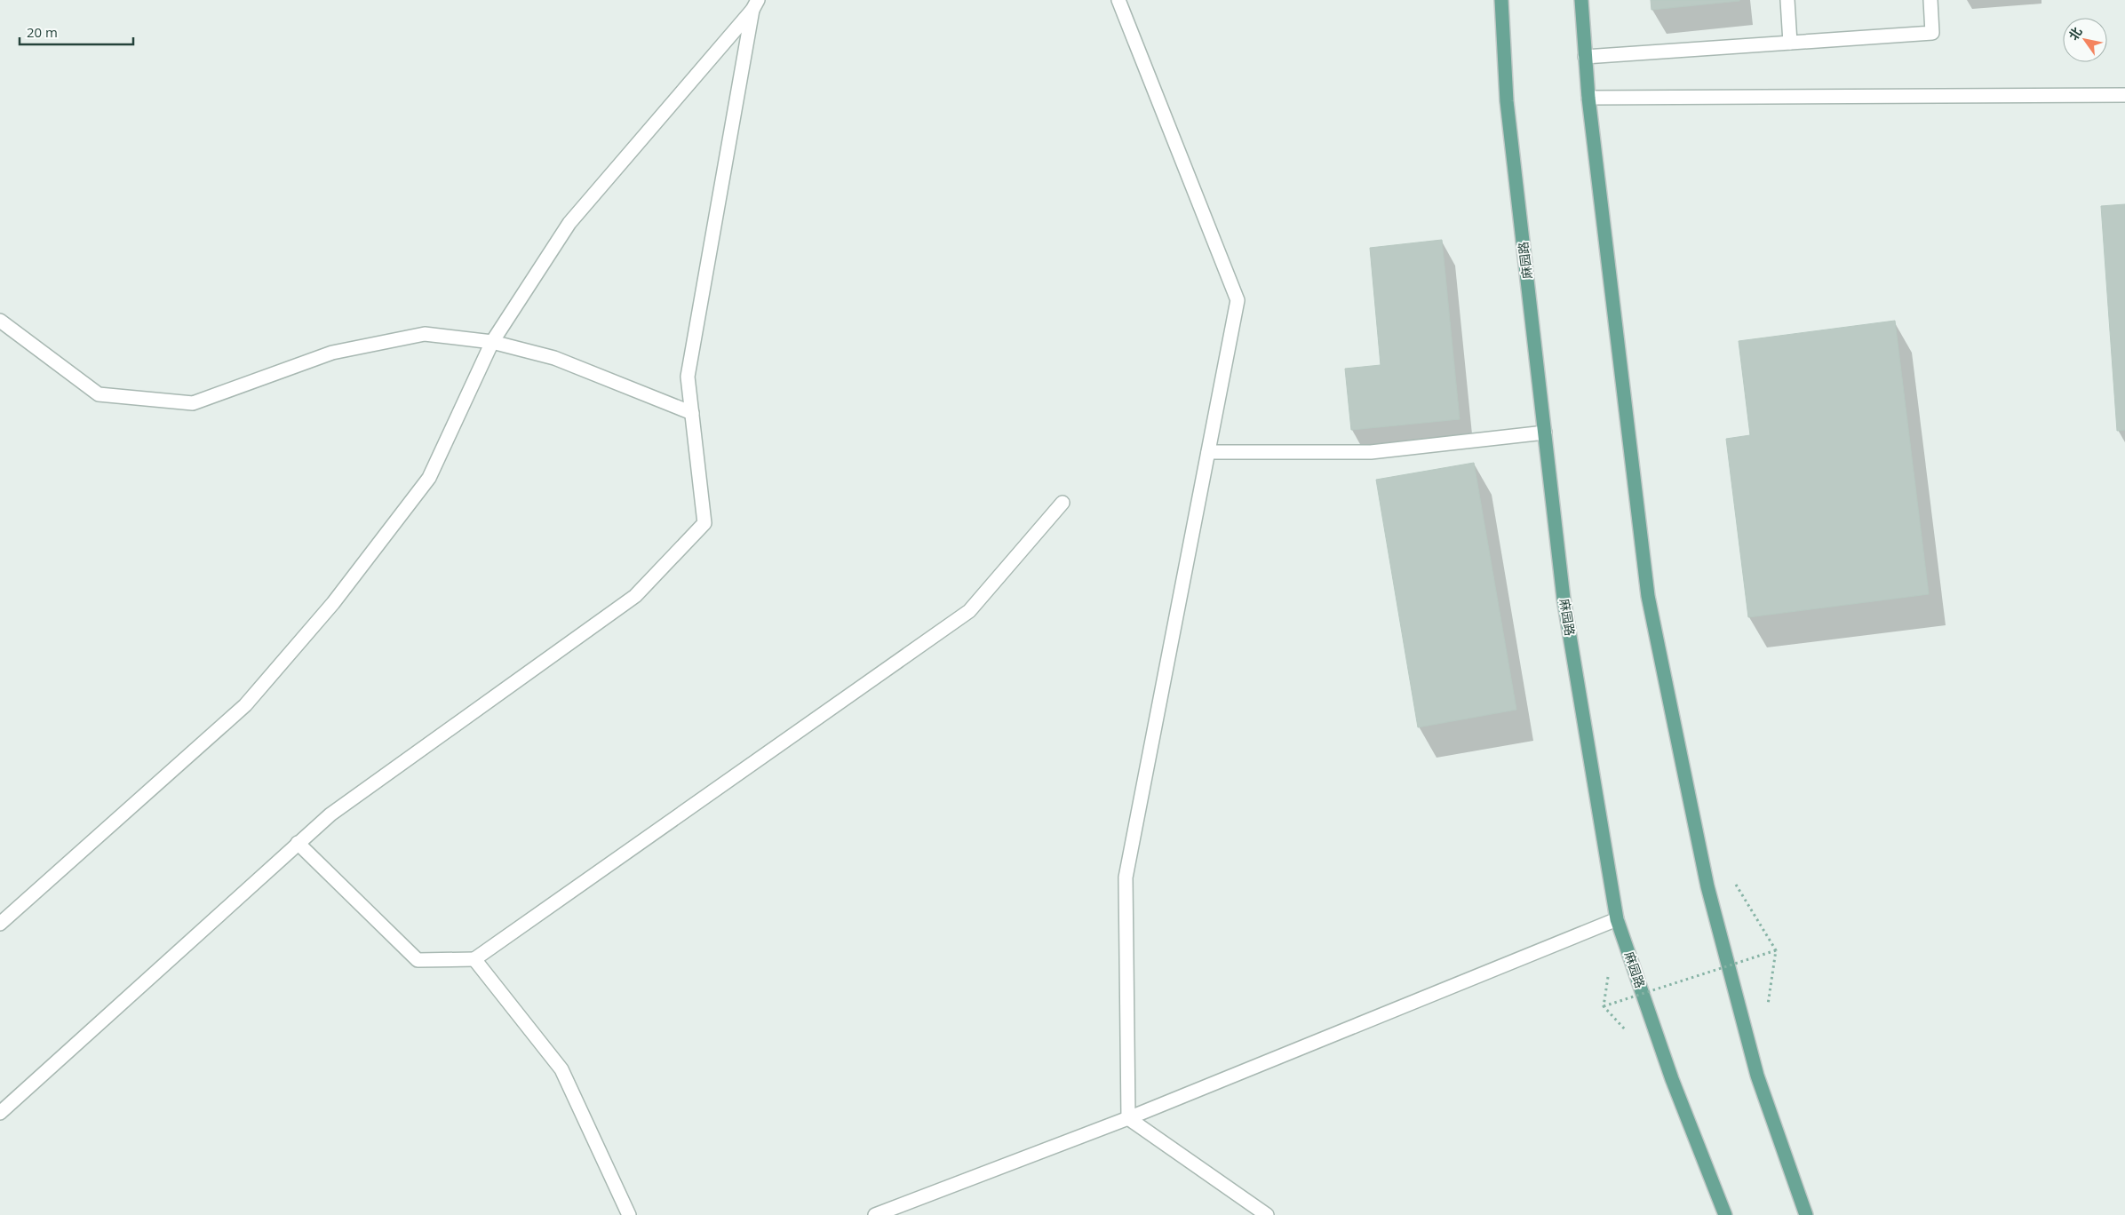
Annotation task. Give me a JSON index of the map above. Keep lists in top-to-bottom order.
{
  "streets": {
    "main road": ["麻园路"]
  },
  "scale_bar": "20 m",
  "north": "top left"
}
